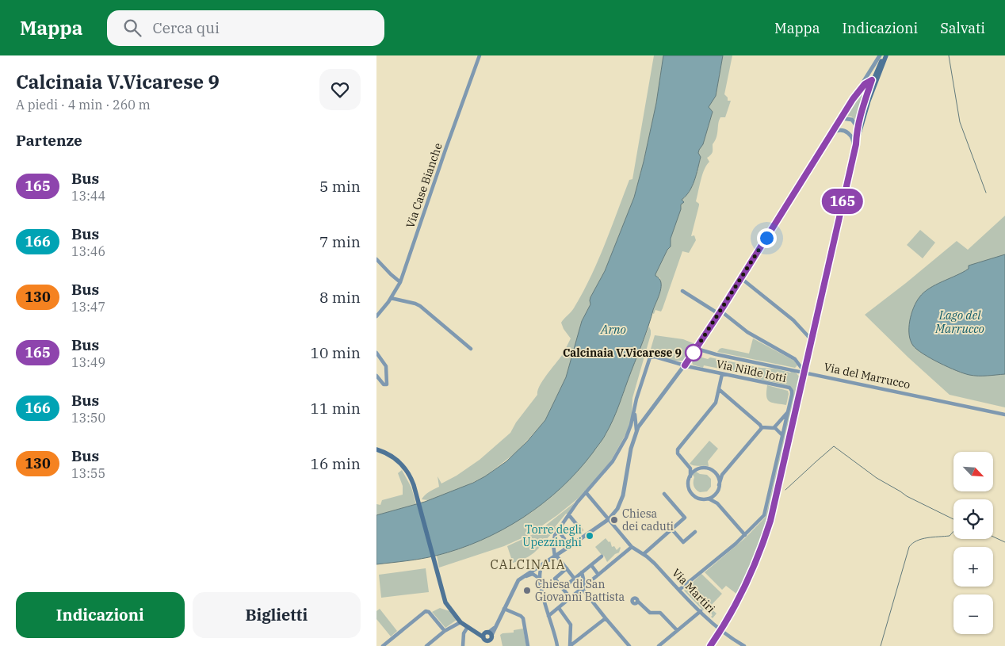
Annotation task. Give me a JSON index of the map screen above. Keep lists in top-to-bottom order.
{
  "streets": {
    "street": [
      "Via Case Bianche",
      "Via Nilde Iotti",
      "Via del Marrucco",
      "Via Martiri"
    ]
  },
  "crossings": [
    ["Via Nilde Iotti", "Via Martiri"]
  ],
  "districts": ["CALCINAIA"],
  "water": ["Lago del Marrucco", "Arno"],
  "places": [
    "Calcinaia V.Vicarese 9",
    "Chiesa dei caduti",
    "Torre degli Upezzinghi",
    "Chiesa di San Giovanni Battista"
  ],
  "lines": ["bus line 165"],
  "north": "bottom right",
  "page": {
    "header": "Mappa",
    "search": "Cerca qui",
    "nav": ["Mappa", "Indicazioni", "Salvati"],
    "heading": [
      ["Calcinaia V.Vicarese 9", "A piedi · 4 min · 260 m"],
      "Partenze"
    ],
    "on_map": "165",
    "list": [
      {
        "mark": "165",
        "name": "Bus",
        "note": "13:44",
        "value": "5 min"
      },
      {
        "mark": "166",
        "name": "Bus",
        "note": "13:46",
        "value": "7 min"
      },
      {
        "mark": "130",
        "name": "Bus",
        "note": "13:47",
        "value": "8 min"
      },
      {
        "mark": "165",
        "name": "Bus",
        "note": "13:49",
        "value": "10 min"
      },
      {
        "mark": "166",
        "name": "Bus",
        "note": "13:50",
        "value": "11 min"
      },
      {
        "mark": "130",
        "name": "Bus",
        "note": "13:55",
        "value": "16 min"
      }
    ],
    "map_buttons": ["+", "−"],
    "buttons": ["Indicazioni", "Biglietti"]
  }
}
